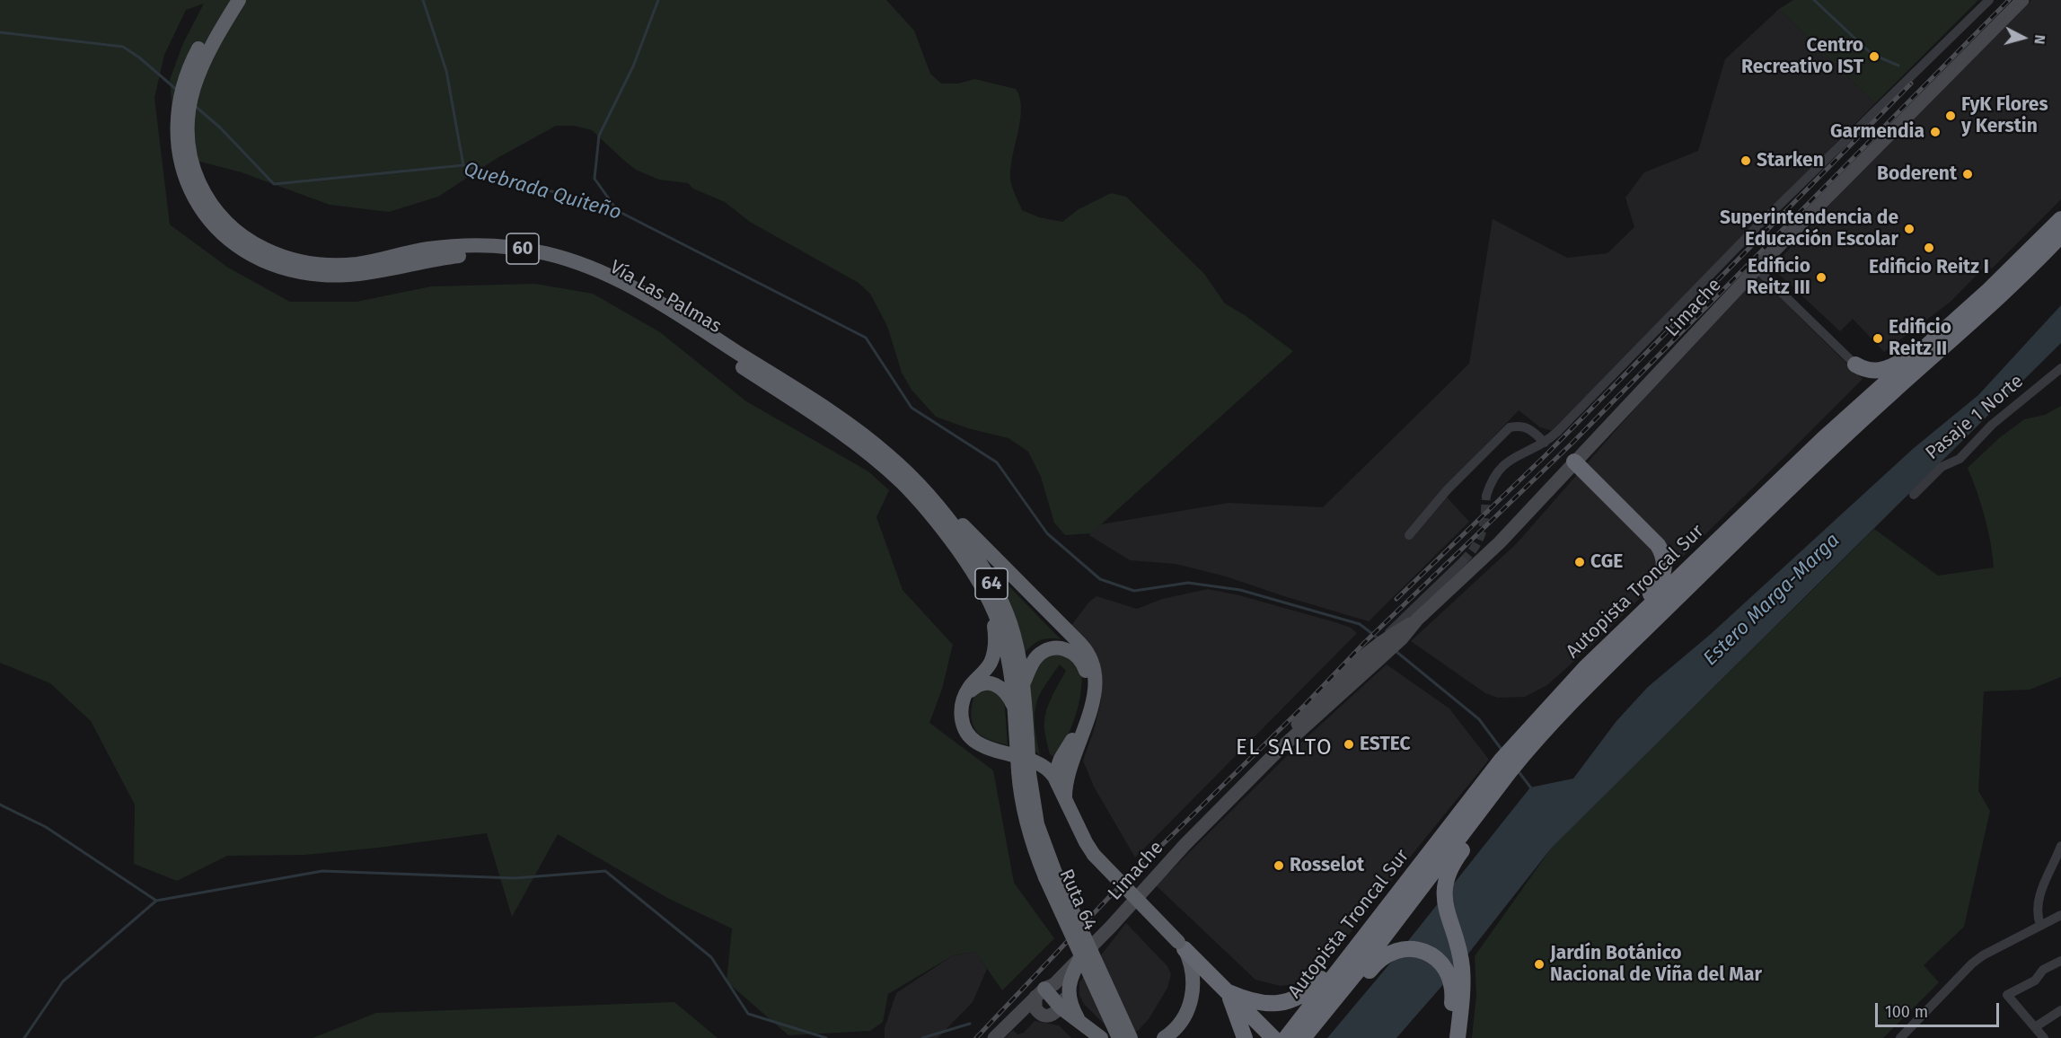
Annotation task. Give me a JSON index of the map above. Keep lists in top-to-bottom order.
{
  "streets": {
    "highway": [
      "60",
      "Vía Las Palmas",
      "64",
      "Autopista Troncal Sur",
      "Ruta 64"
    ],
    "main road": ["Limache"],
    "street": ["Pasaje 1 Norte"]
  },
  "crossings": [
    ["Vía Las Palmas", "Ruta 64"]
  ],
  "districts": ["EL SALTO"],
  "water": ["Quebrada Quiteño", "Estero Marga-Marga"],
  "places": [
    "Centro Recreativo IST",
    "FyK Flores y Kerstin",
    "Garmendia",
    "Starken",
    "Boderent",
    "Superintendencia de Educación Escolar",
    "Edificio Reitz I",
    "Edificio Reitz III",
    "Edificio Reitz II",
    "CGE",
    "ESTEC",
    "Rosselot",
    "Jardín Botánico Nacional de Viña del Mar"
  ],
  "scale_bar": "100 m",
  "north": "right"
}
